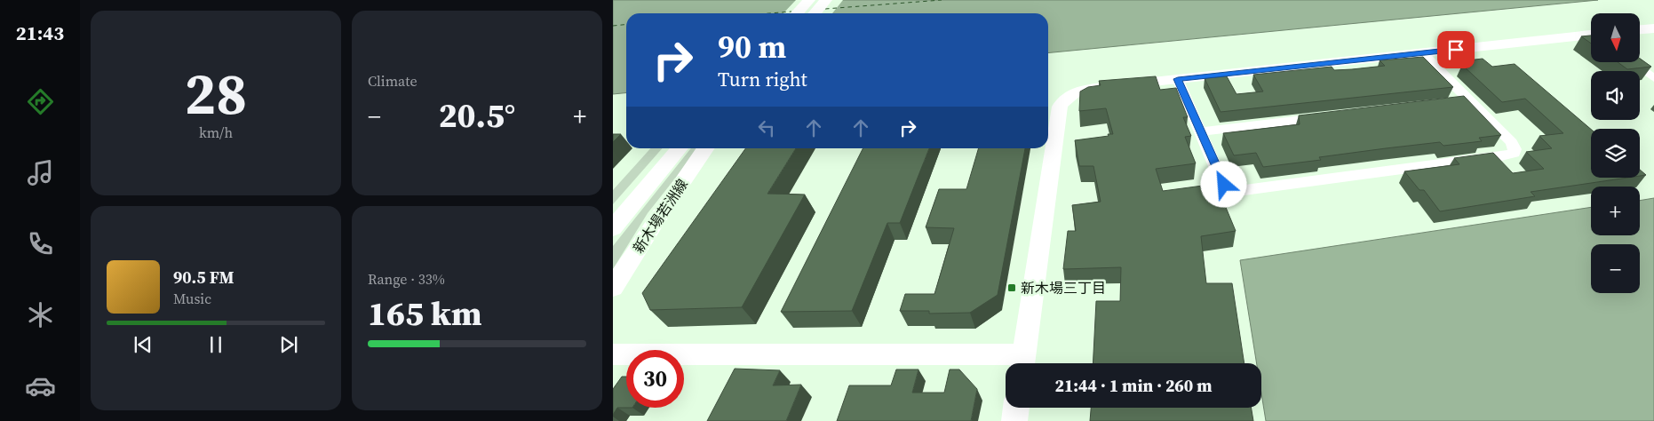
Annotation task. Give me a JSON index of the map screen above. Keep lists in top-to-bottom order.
{
  "streets": {
    "street": ["新木場若洲線"]
  },
  "places": {
    "transit": ["新木場三丁目"]
  },
  "north": "bottom",
  "page": {
    "tabs": "21:43",
    "tile": [
      ["28", "km/h"],
      "Climate",
      ["Range · 33%", "165 km"]
    ],
    "map_buttons": ["+", "−"],
    "turn": ["90 m", "Turn right"],
    "heat": ["−", "20.5°", "+"],
    "song": ["90.5 FM", "Music"],
    "limit": "30",
    "trip": "21:44 · 1 min · 260 m"
  }
}
